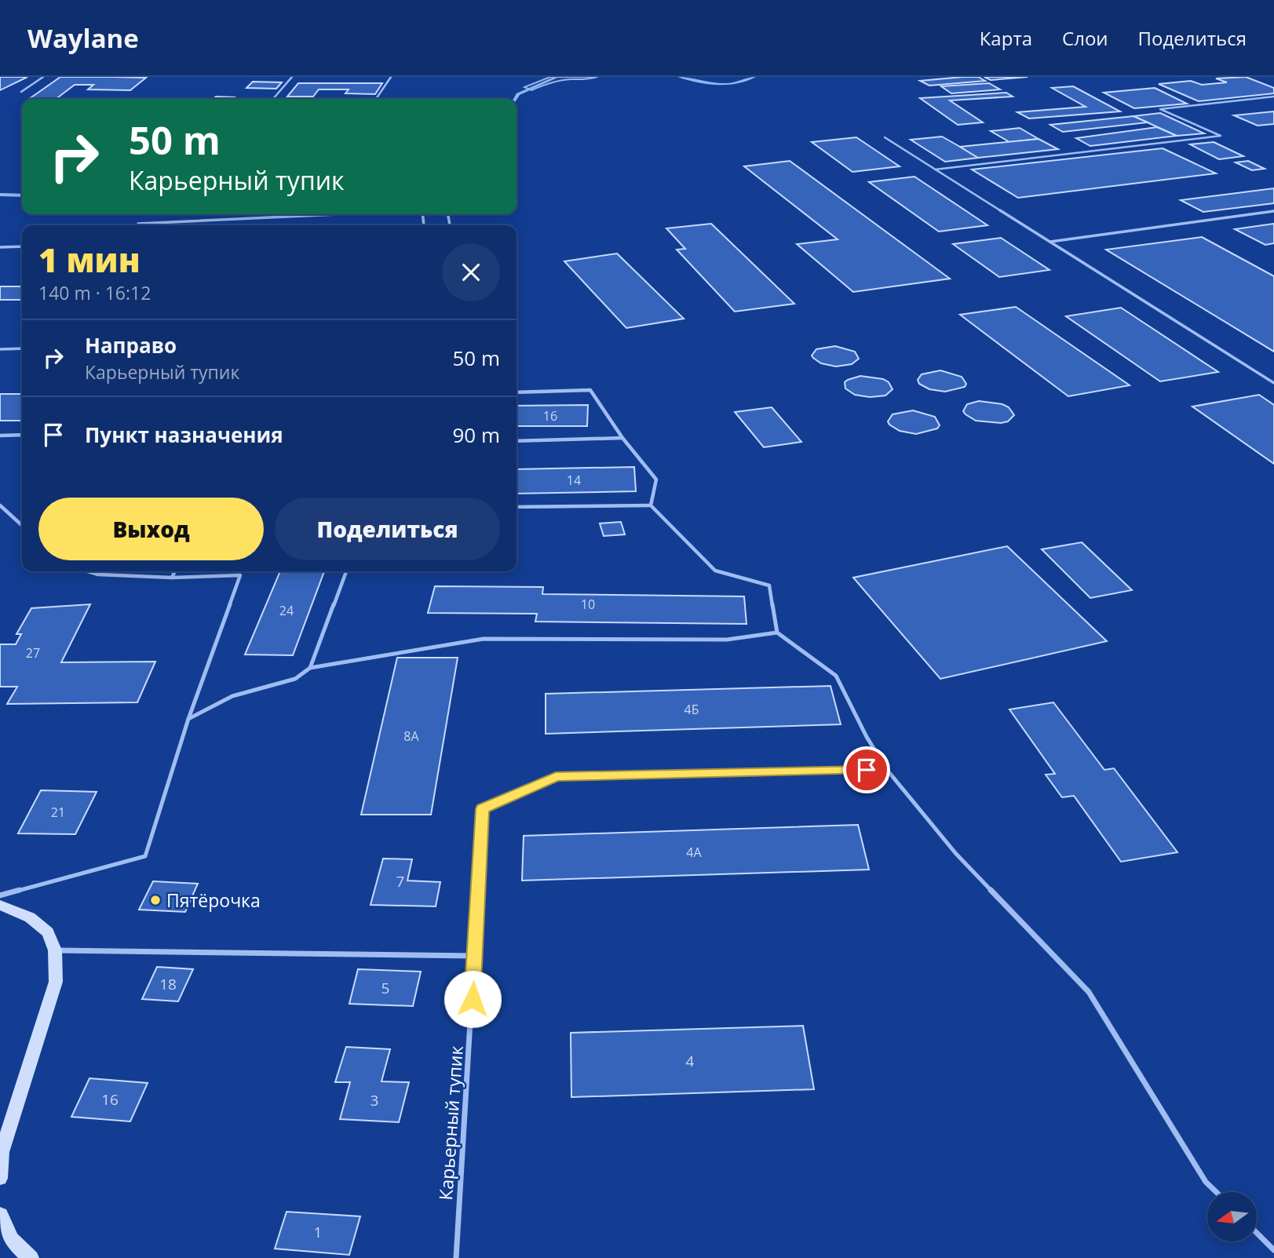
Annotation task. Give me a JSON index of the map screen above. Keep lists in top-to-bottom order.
{
  "streets": {
    "lane": ["Карьерный тупик"]
  },
  "places": ["Пятёрочка"],
  "house_numbers": [
    "16",
    "14",
    "10",
    "24",
    "27",
    "4Б",
    "8А",
    "21",
    "4А",
    "7",
    "18",
    "5",
    "4",
    "16",
    "3",
    "1"
  ],
  "north": "left",
  "page": {
    "header": "Waylane",
    "nav": ["Карта", "Слои", "Поделиться"],
    "turn": ["50 m", "Карьерный тупик"],
    "heading": ["1 мин", "140 m · 16:12"],
    "list": [
      {
        "name": "Направо",
        "note": "Карьерный тупик",
        "value": "50 m"
      },
      {
        "name": "Пункт назначения",
        "value": "90 m"
      }
    ],
    "buttons": ["Выход", "Поделиться"]
  }
}
